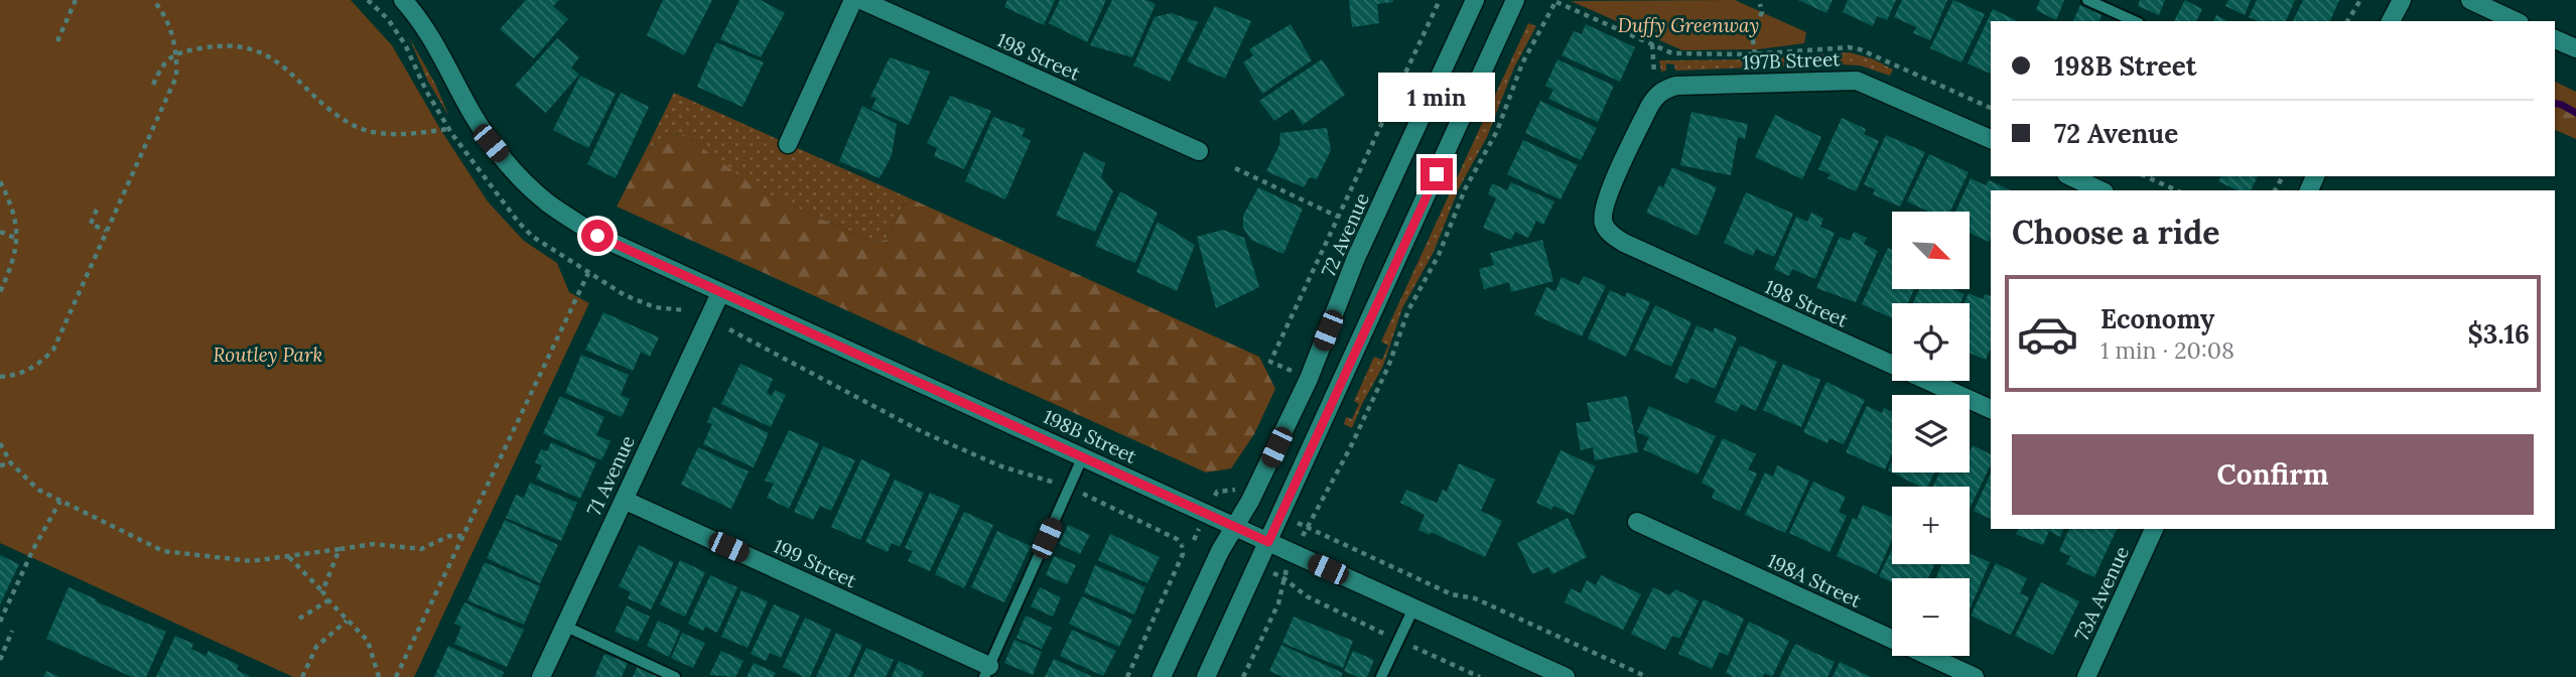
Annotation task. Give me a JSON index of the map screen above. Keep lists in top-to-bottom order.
{
  "streets": {
    "street": [
      "198 Street",
      "197B Street",
      "72 Avenue",
      "198B Street",
      "71 Avenue",
      "199 Street",
      "198A Street",
      "73A Avenue"
    ]
  },
  "crossings": [
    ["198 Street", "197B Street"],
    ["72 Avenue", "198B Street"],
    ["198B Street", "71 Avenue"],
    ["71 Avenue", "199 Street"]
  ],
  "parks": ["Duffy Greenway", "Routley Park"],
  "north": "bottom right",
  "page": {
    "banner": ["198B Street", "72 Avenue"],
    "bubble": "1 min",
    "heading": "Choose a ride",
    "map_buttons": ["+", "−"],
    "list": [
      {
        "name": "Economy",
        "note": "1 min · 20:08",
        "value": "$3.16"
      }
    ],
    "buttons": "Confirm"
  }
}
